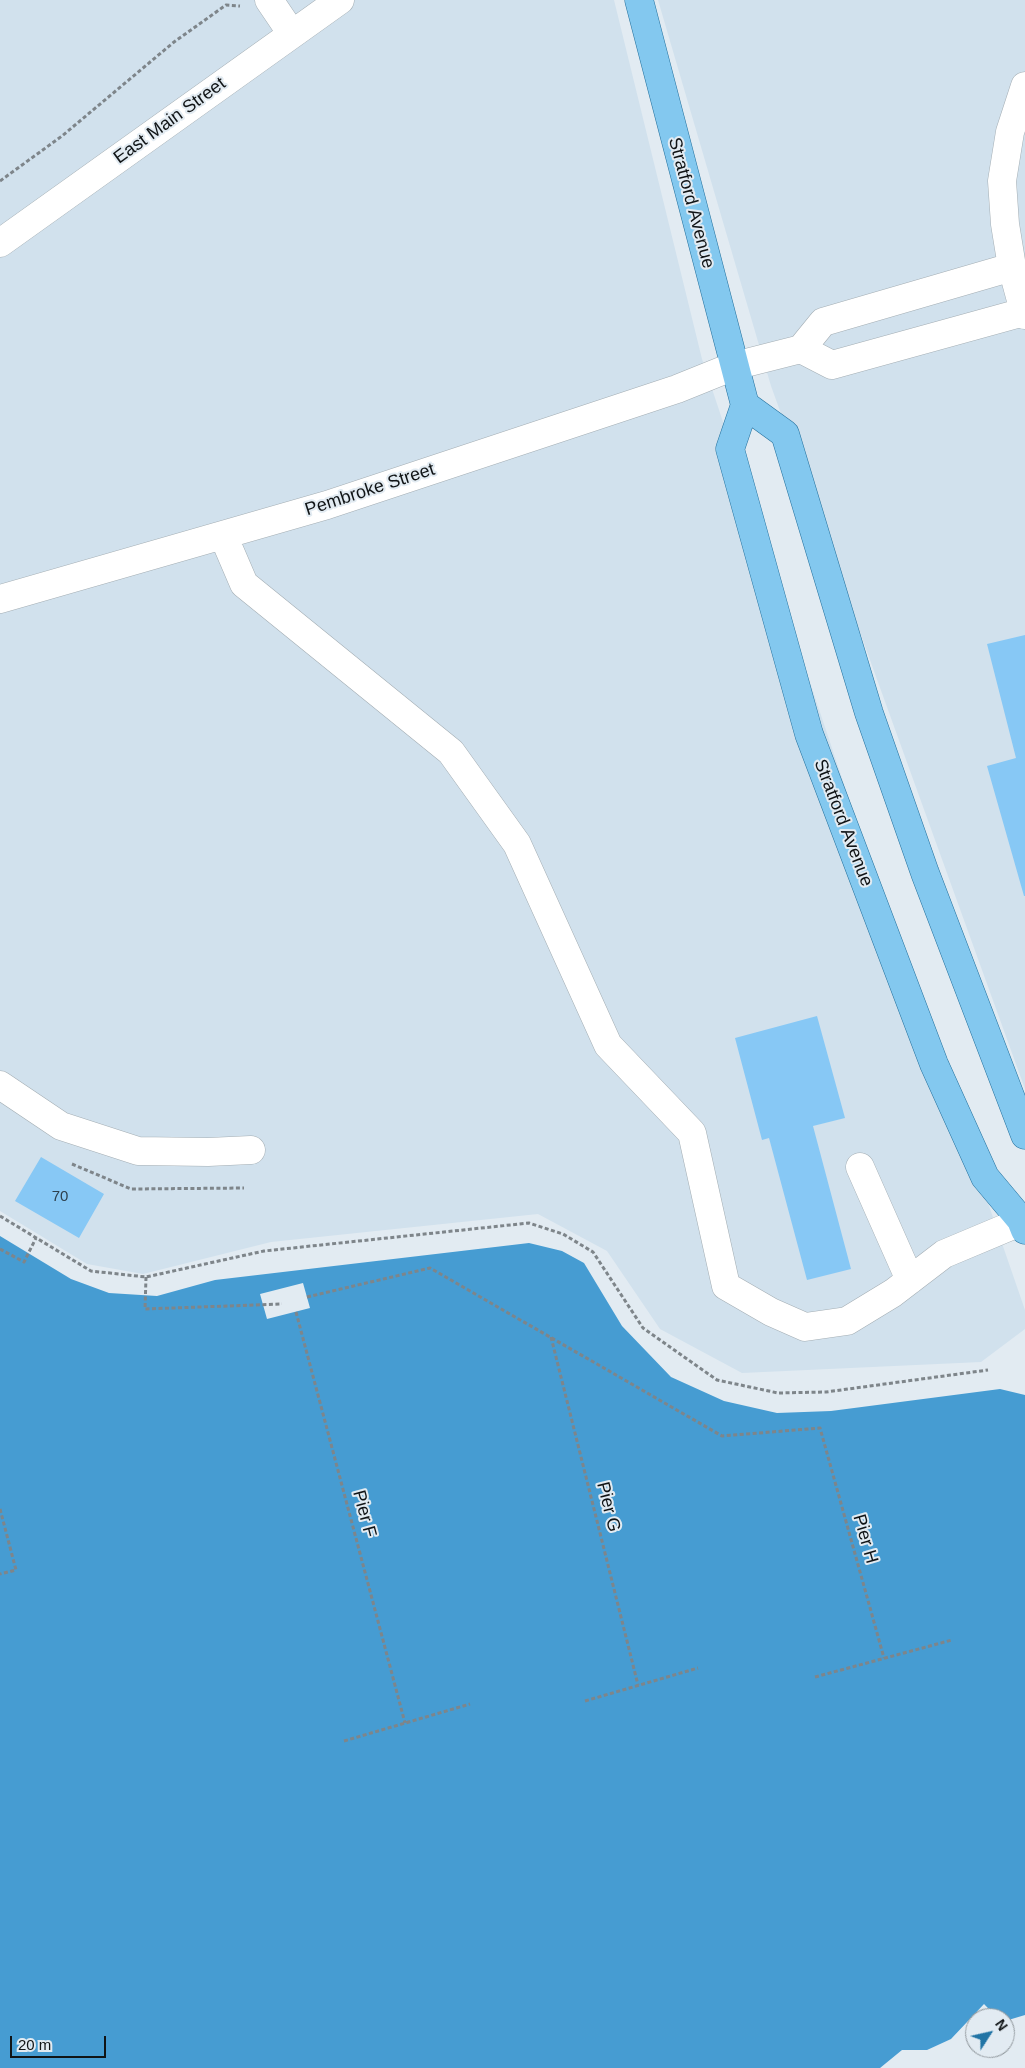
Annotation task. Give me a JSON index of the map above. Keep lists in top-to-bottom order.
{
  "streets": {
    "main road": ["Stratford Avenue"],
    "street": ["East Main Street", "Pembroke Street"],
    "path": ["Pier G", "Pier F", "Pier H"]
  },
  "crossings": [
    ["Stratford Avenue", "Pembroke Street"],
    ["Pier G", "Pier H"]
  ],
  "house_numbers": ["70"],
  "scale_bar": "20 m",
  "north": "top right"
}
